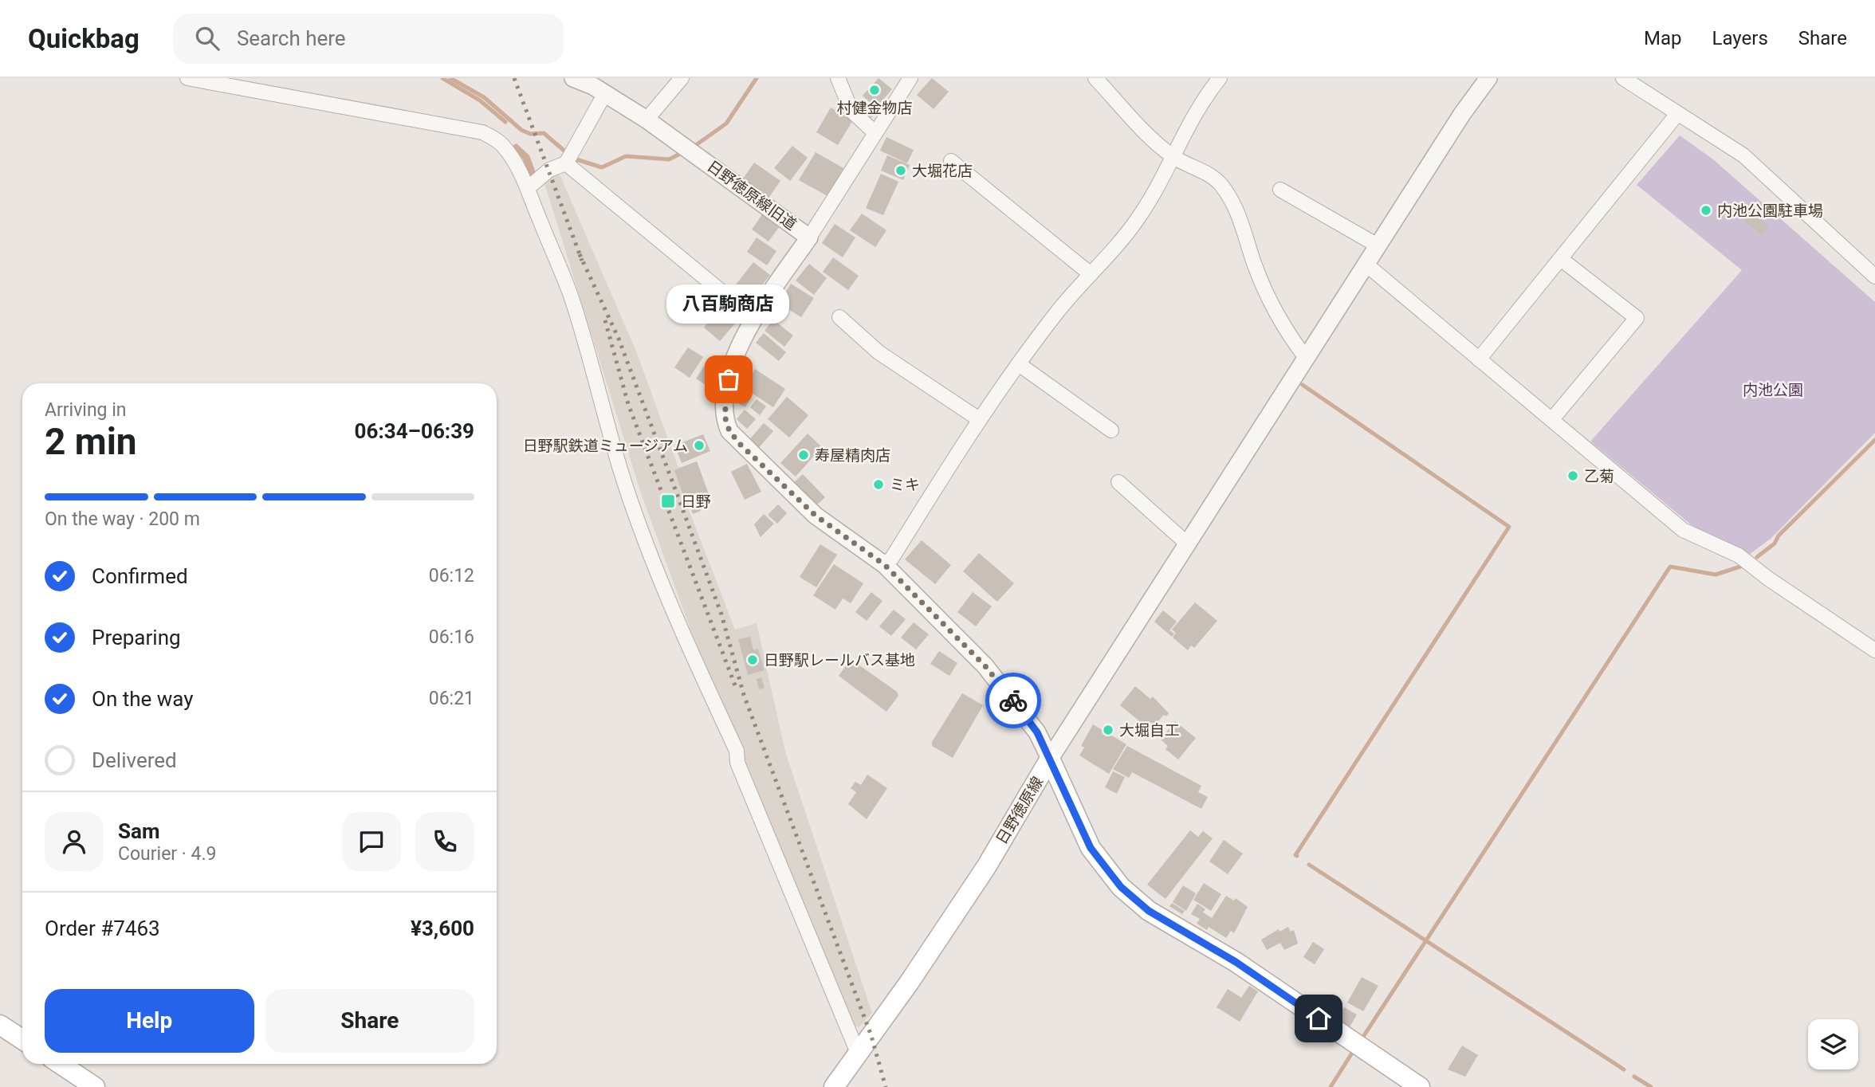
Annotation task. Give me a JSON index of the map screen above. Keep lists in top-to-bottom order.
{
  "streets": {
    "main road": ["日野徳原線"],
    "street": ["日野徳原線旧道"]
  },
  "crossings": [
    ["日野徳原線旧道", "日野徳原線"]
  ],
  "parks": ["内池公園"],
  "places": {
    "other": [
      "村健金物店",
      "大堀花店",
      "内池公園駐車場",
      "八百駒商店",
      "日野駅鉄道ミュージアム",
      "寿屋精肉店",
      "乙菊",
      "ミキ",
      "日野駅レールバス基地",
      "大堀自工"
    ],
    "transit": ["日野"]
  },
  "page": {
    "header": "Quickbag",
    "search": "Search here",
    "nav": ["Map", "Layers", "Share"],
    "bubble": "八百駒商店",
    "heading": ["2 min", "Arriving in", "06:34–06:39"],
    "panel": [
      "Sam",
      "Courier · 4.9",
      "Order #7463",
      "¥3,600"
    ],
    "bar": "On the way · 200 m",
    "list": [
      ["Confirmed", "06:12"],
      ["Preparing", "06:16"],
      ["On the way", "06:21"],
      "Delivered"
    ],
    "buttons": ["Help", "Share"]
  }
}
